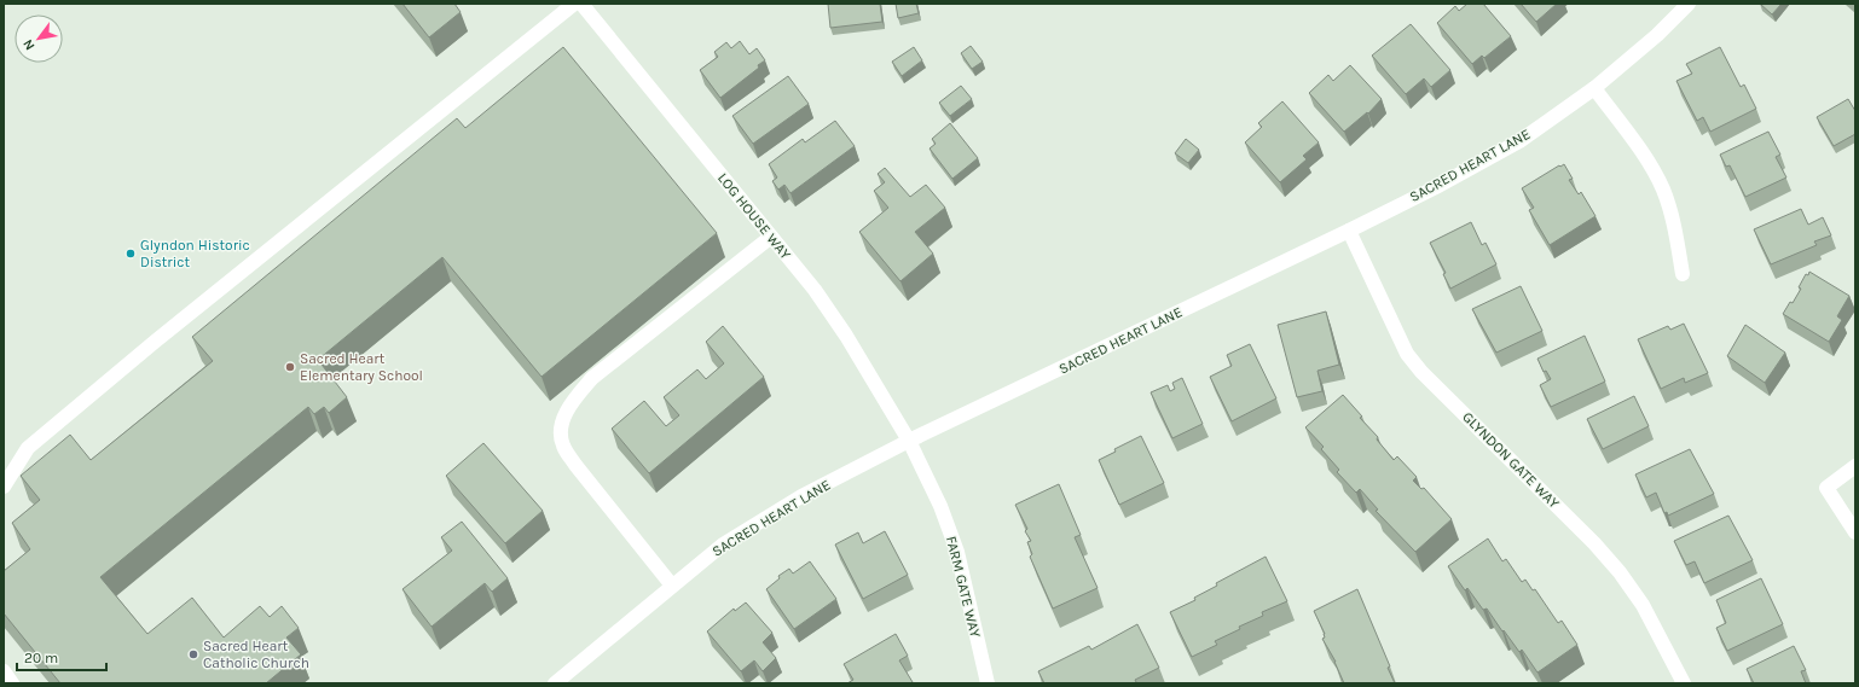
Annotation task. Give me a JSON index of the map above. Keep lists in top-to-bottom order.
{
  "streets": {
    "street": [
      "SACRED HEART LANE",
      "LOG HOUSE WAY",
      "GLYNDON GATE WAY",
      "FARM GATE WAY"
    ]
  },
  "crossings": [
    ["SACRED HEART LANE", "LOG HOUSE WAY"],
    ["SACRED HEART LANE", "GLYNDON GATE WAY"],
    ["SACRED HEART LANE", "FARM GATE WAY"],
    ["LOG HOUSE WAY", "FARM GATE WAY"]
  ],
  "places": ["Glyndon Historic District", "Sacred Heart Elementary School", "Sacred Heart Catholic Church"],
  "scale_bar": "20 m",
  "north": "bottom left"
}
